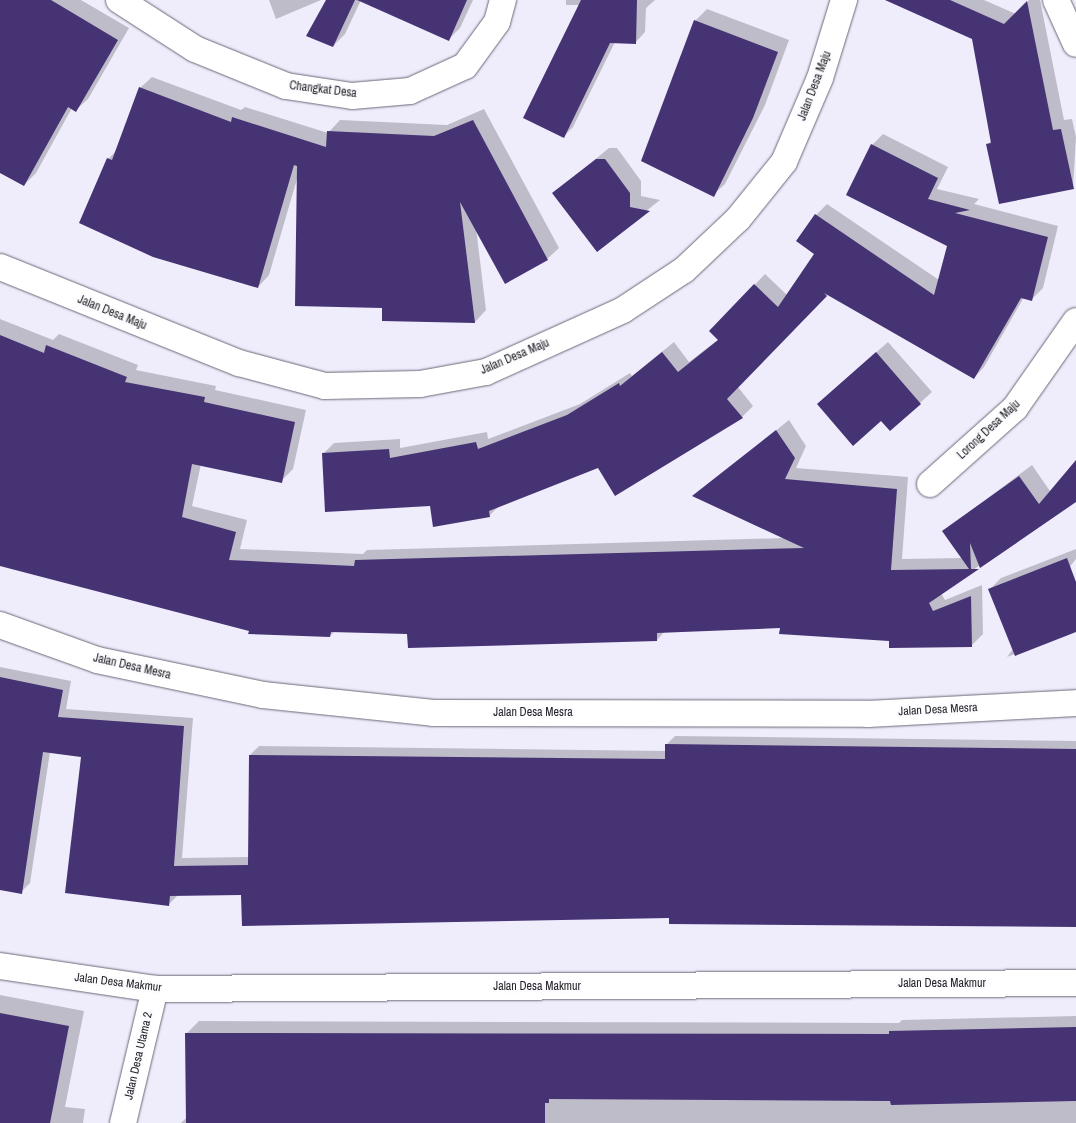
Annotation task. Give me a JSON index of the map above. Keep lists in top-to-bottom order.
{
  "streets": {
    "street": [
      "Jalan Desa Maju",
      "Changkat Desa",
      "Lorong Desa Maju",
      "Jalan Desa Mesra",
      "Jalan Desa Makmur",
      "Jalan Desa Utama 2"
    ]
  },
  "crossings": [
    ["Jalan Desa Makmur", "Jalan Desa Utama 2"]
  ]
}
